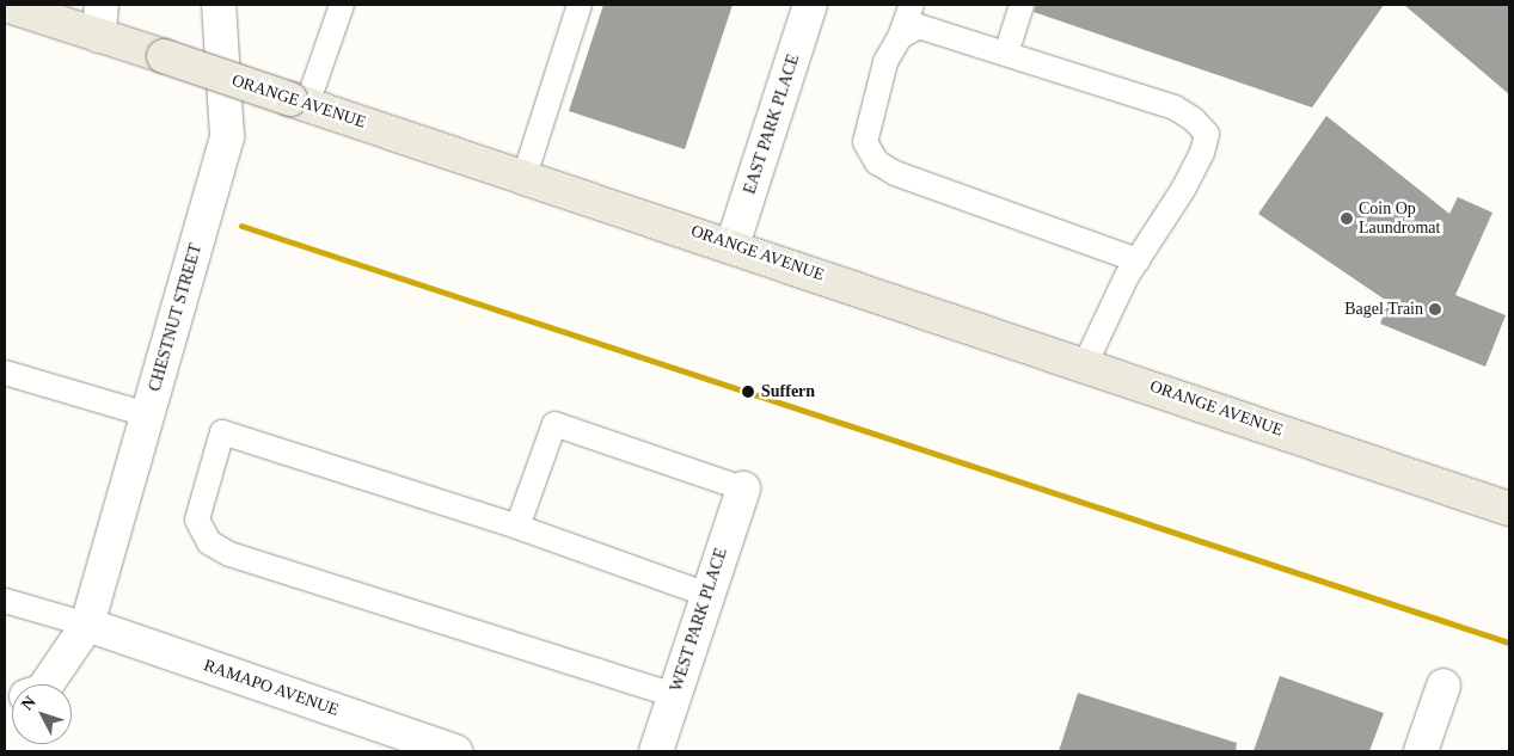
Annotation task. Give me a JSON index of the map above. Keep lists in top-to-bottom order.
{
  "streets": {
    "main road": ["ORANGE AVENUE"],
    "street": [
      "EAST PARK PLACE",
      "CHESTNUT STREET",
      "WEST PARK PLACE",
      "RAMAPO AVENUE"
    ]
  },
  "crossings": [
    ["ORANGE AVENUE", "EAST PARK PLACE"],
    ["CHESTNUT STREET", "RAMAPO AVENUE"]
  ],
  "places": ["Coin Op Laundromat", "Bagel Train", "Suffern"],
  "north": "top left"
}
